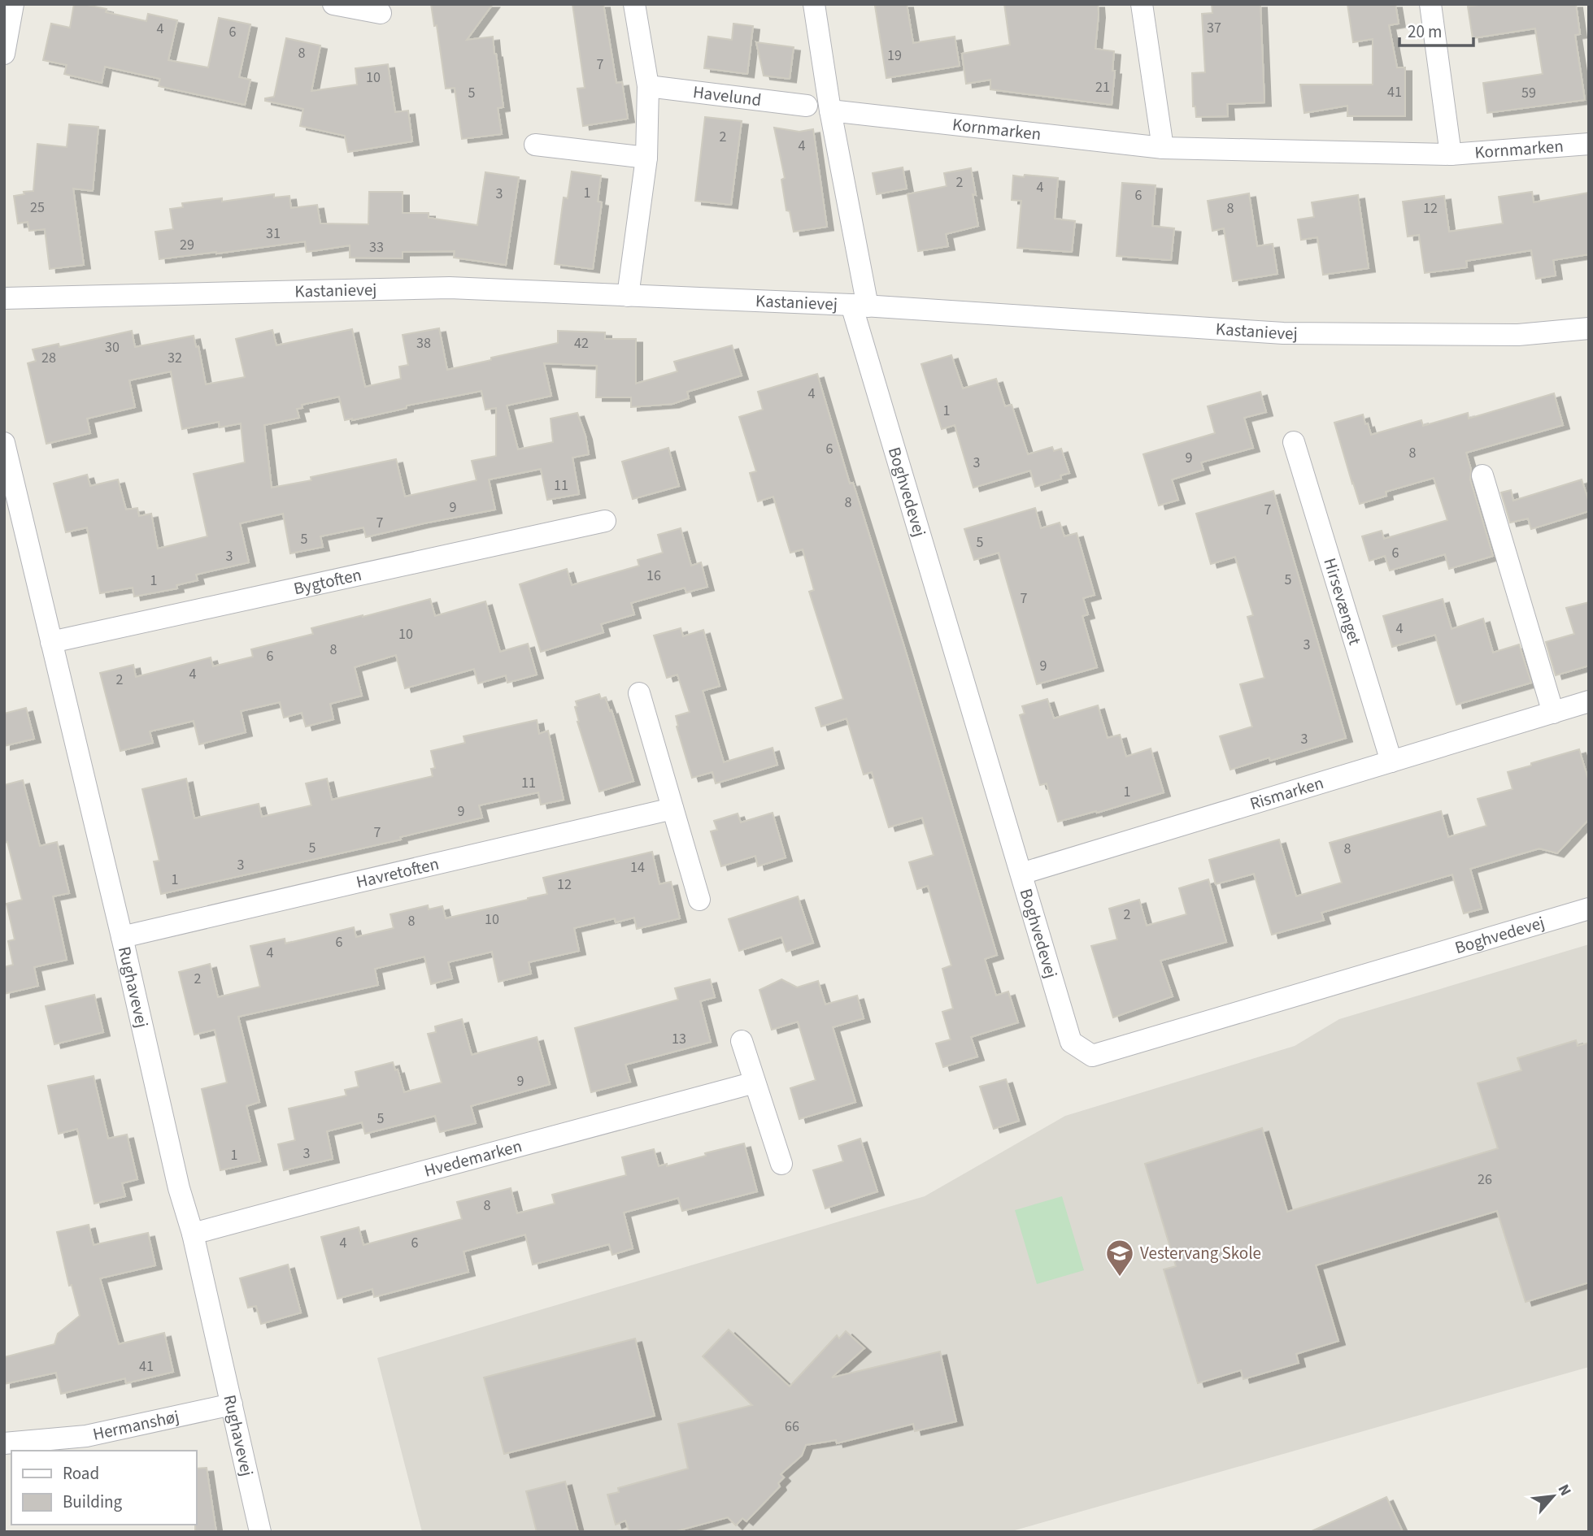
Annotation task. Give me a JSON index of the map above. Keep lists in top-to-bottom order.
{
  "streets": {
    "street": [
      "Havelund",
      "Kornmarken",
      "Kastanievej",
      "Boghvedevej",
      "Bygtoften",
      "Hirsevænget",
      "Rismarken",
      "Havretoften",
      "Rughavevej",
      "Hvedemarken",
      "Hermanshøj"
    ]
  },
  "crossings": [
    ["Kastanievej", "Boghvedevej"],
    ["Boghvedevej", "Rismarken"],
    ["Bygtoften", "Rughavevej"],
    ["Hirsevænget", "Rismarken"],
    ["Havretoften", "Rughavevej"],
    ["Rughavevej", "Hvedemarken"],
    ["Rughavevej", "Hermanshøj"]
  ],
  "places": {
    "school or university": ["Vestervang Skole"]
  },
  "house_numbers": [
    "37",
    "4",
    "6",
    "8",
    "19",
    "7",
    "10",
    "21",
    "41",
    "5",
    "59",
    "2",
    "4",
    "2",
    "4",
    "1",
    "3",
    "6",
    "25",
    "8",
    "12",
    "31",
    "29",
    "33",
    "38",
    "42",
    "30",
    "28",
    "32",
    "4",
    "1",
    "6",
    "8",
    "9",
    "3",
    "11",
    "8",
    "9",
    "7",
    "7",
    "5",
    "5",
    "6",
    "3",
    "16",
    "5",
    "1",
    "7",
    "4",
    "10",
    "3",
    "8",
    "6",
    "9",
    "4",
    "2",
    "3",
    "11",
    "1",
    "9",
    "7",
    "5",
    "8",
    "3",
    "14",
    "1",
    "12",
    "2",
    "10",
    "8",
    "6",
    "4",
    "2",
    "13",
    "9",
    "5",
    "3",
    "1",
    "26",
    "8",
    "4",
    "6",
    "41",
    "66"
  ],
  "legend": ["Road", "Building"],
  "scale_bar": "20 m",
  "north": "top right"
}
